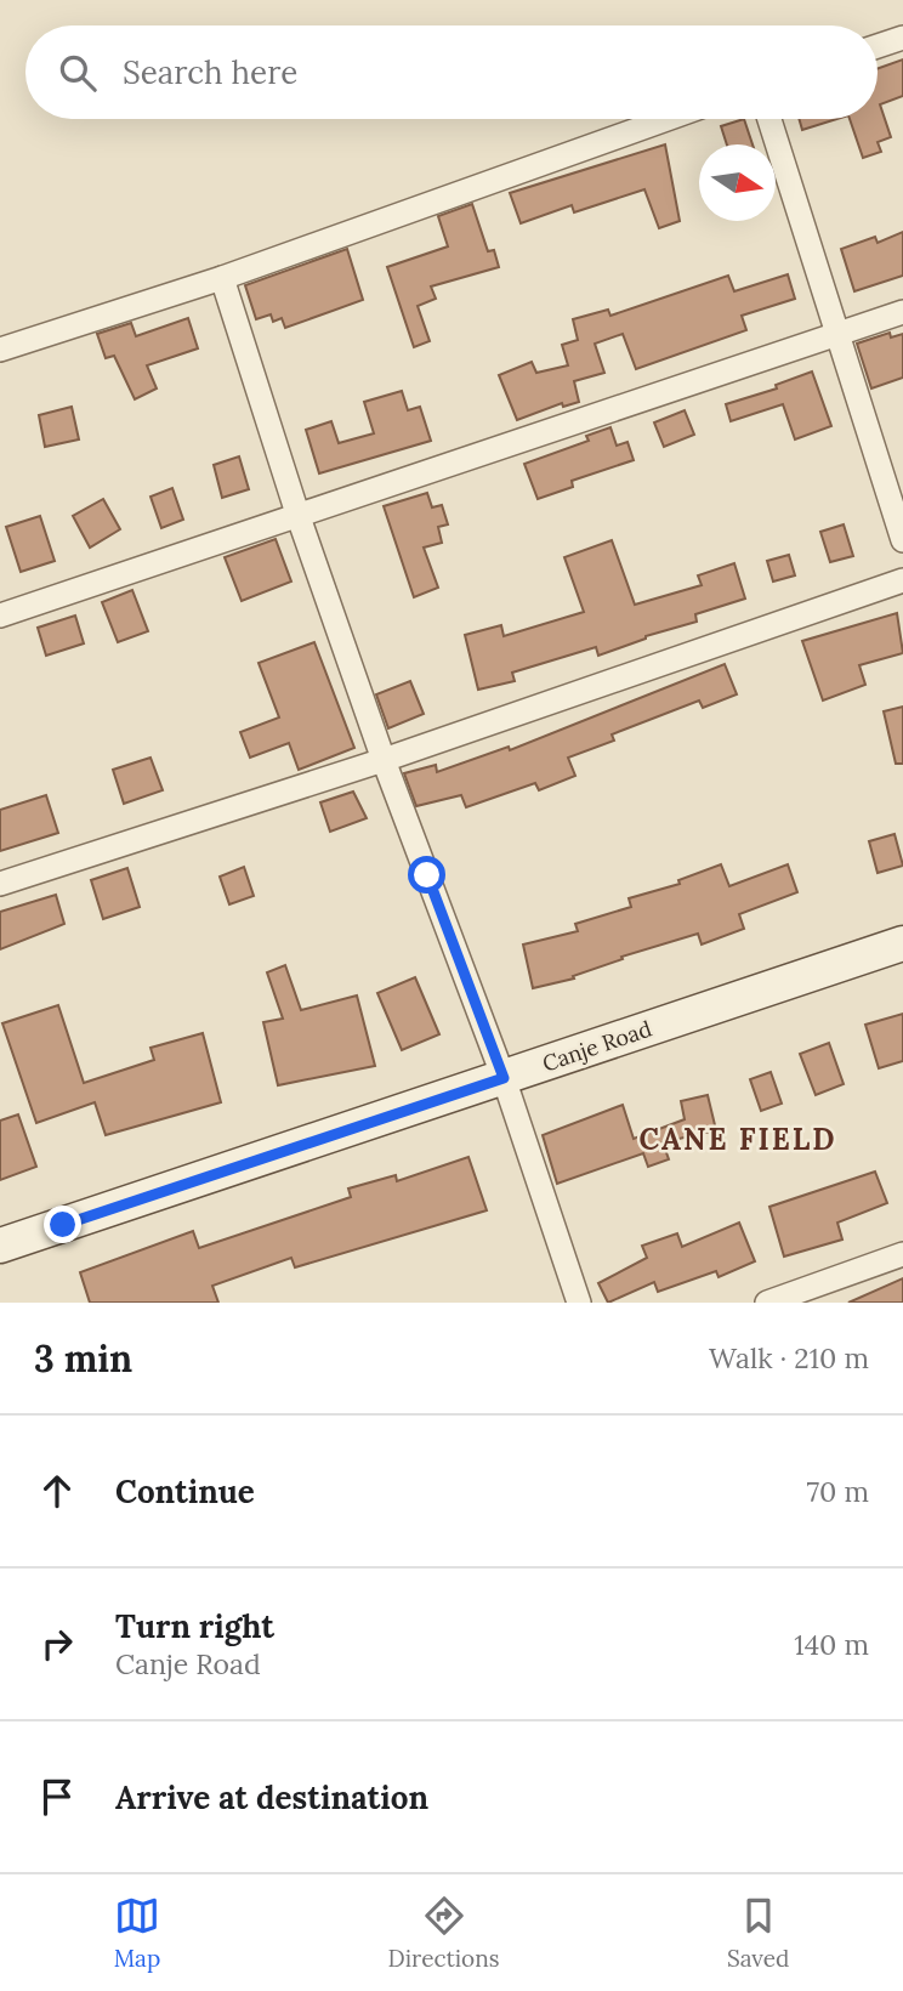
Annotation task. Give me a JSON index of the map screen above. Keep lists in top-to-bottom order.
{
  "streets": {
    "street": ["Canje Road"]
  },
  "districts": ["CANE FIELD"],
  "north": "right",
  "page": {
    "search": "Search here",
    "heading": ["3 min", "Walk · 210 m"],
    "list": [
      ["Continue", "70 m"],
      ["Turn right", "Canje Road", "140 m"],
      "Arrive at destination"
    ],
    "nav": ["Map", "Directions", "Saved"]
  }
}
